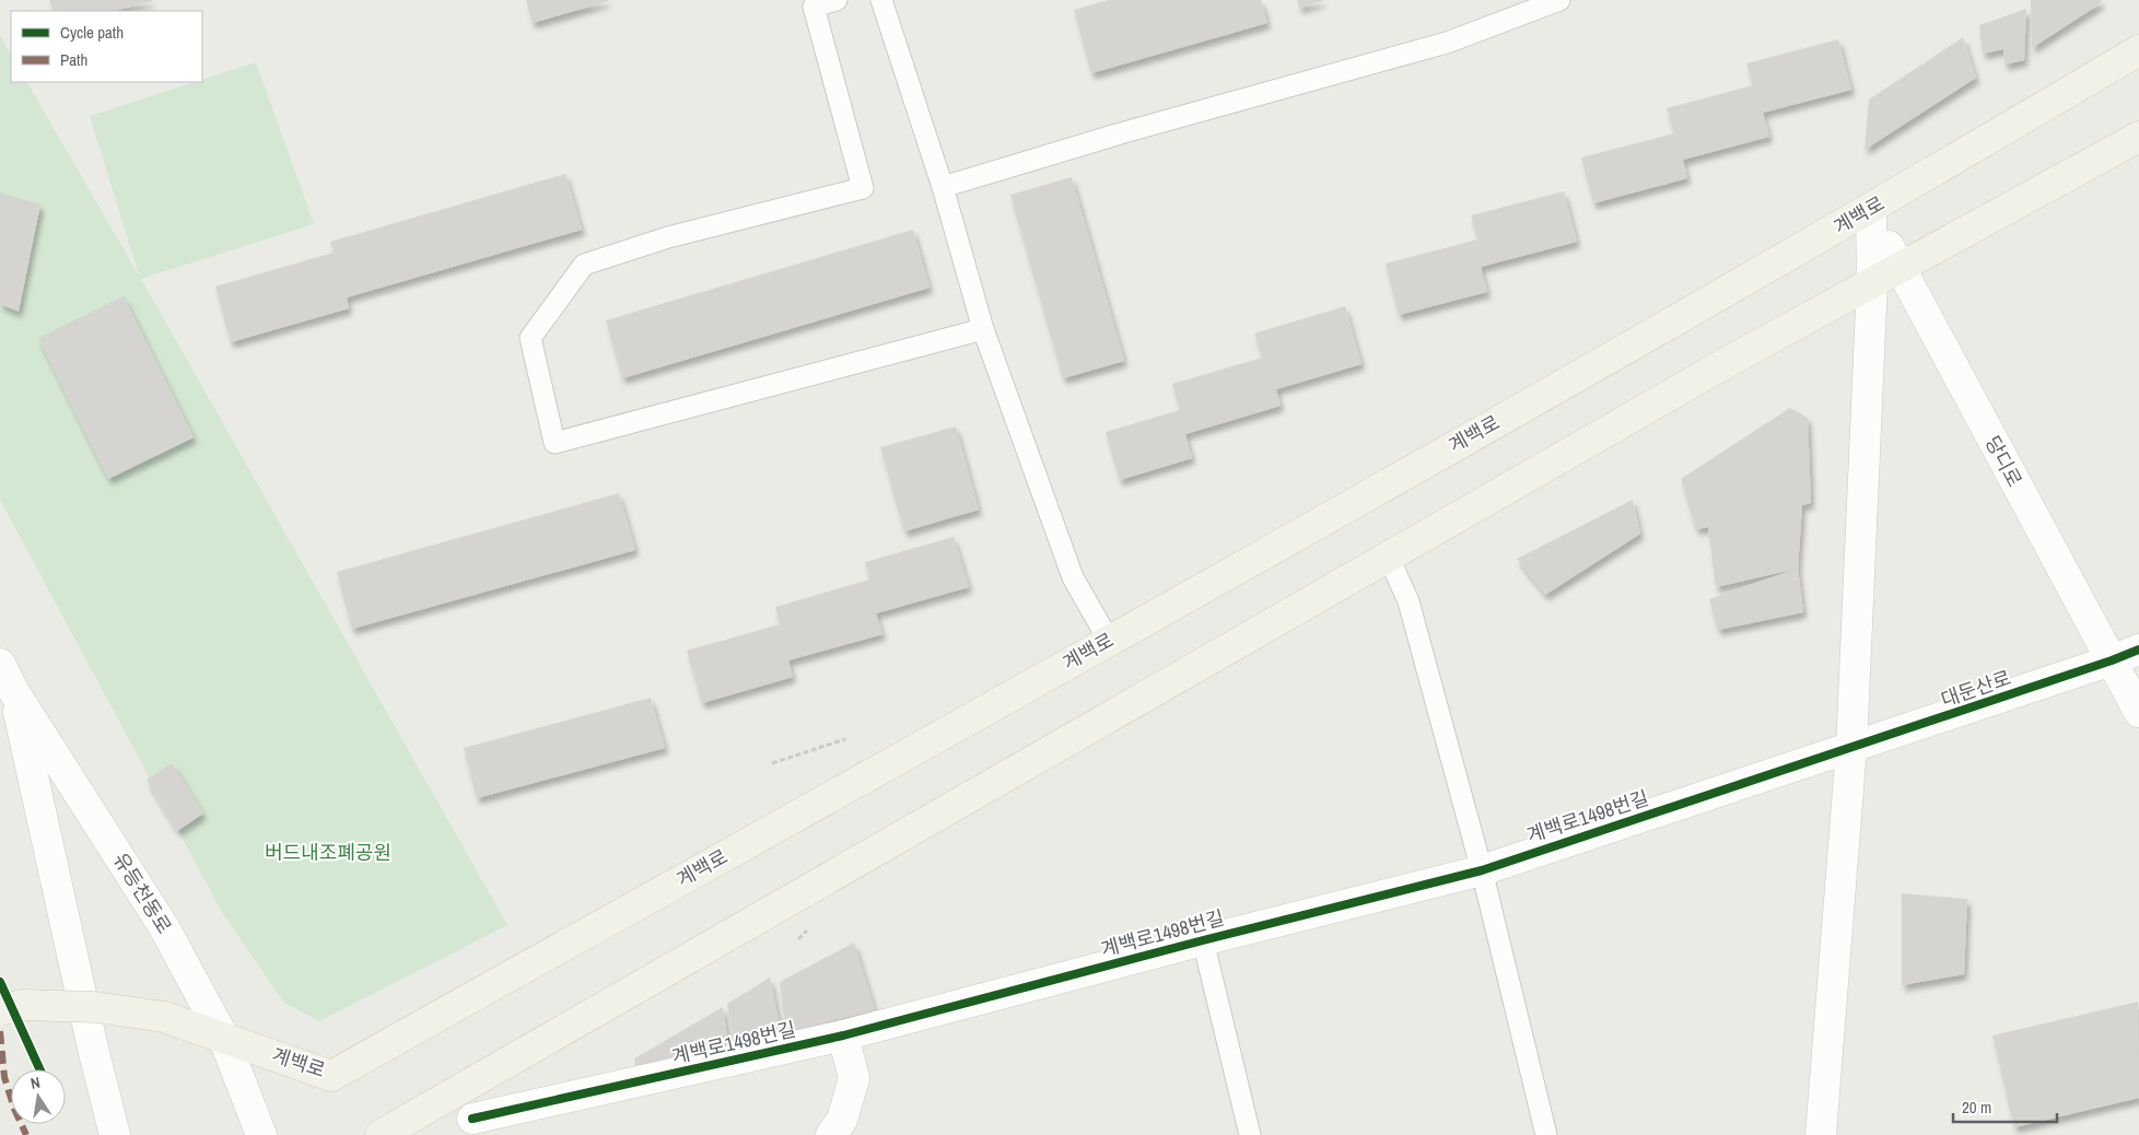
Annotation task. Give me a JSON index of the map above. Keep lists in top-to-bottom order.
{
  "streets": {
    "main road": [
      "계백로",
      "당디로",
      "대둔산로",
      "계백로1498번길",
      "유등천동로"
    ]
  },
  "crossings": [
    ["계백로", "당디로"],
    ["계백로", "유등천동로"],
    ["당디로", "대둔산로"],
    ["대둔산로", "계백로1498번길"]
  ],
  "parks": ["버드내조폐공원"],
  "legend": ["Cycle path", "Path"],
  "scale_bar": "20 m",
  "north": "top"
}
